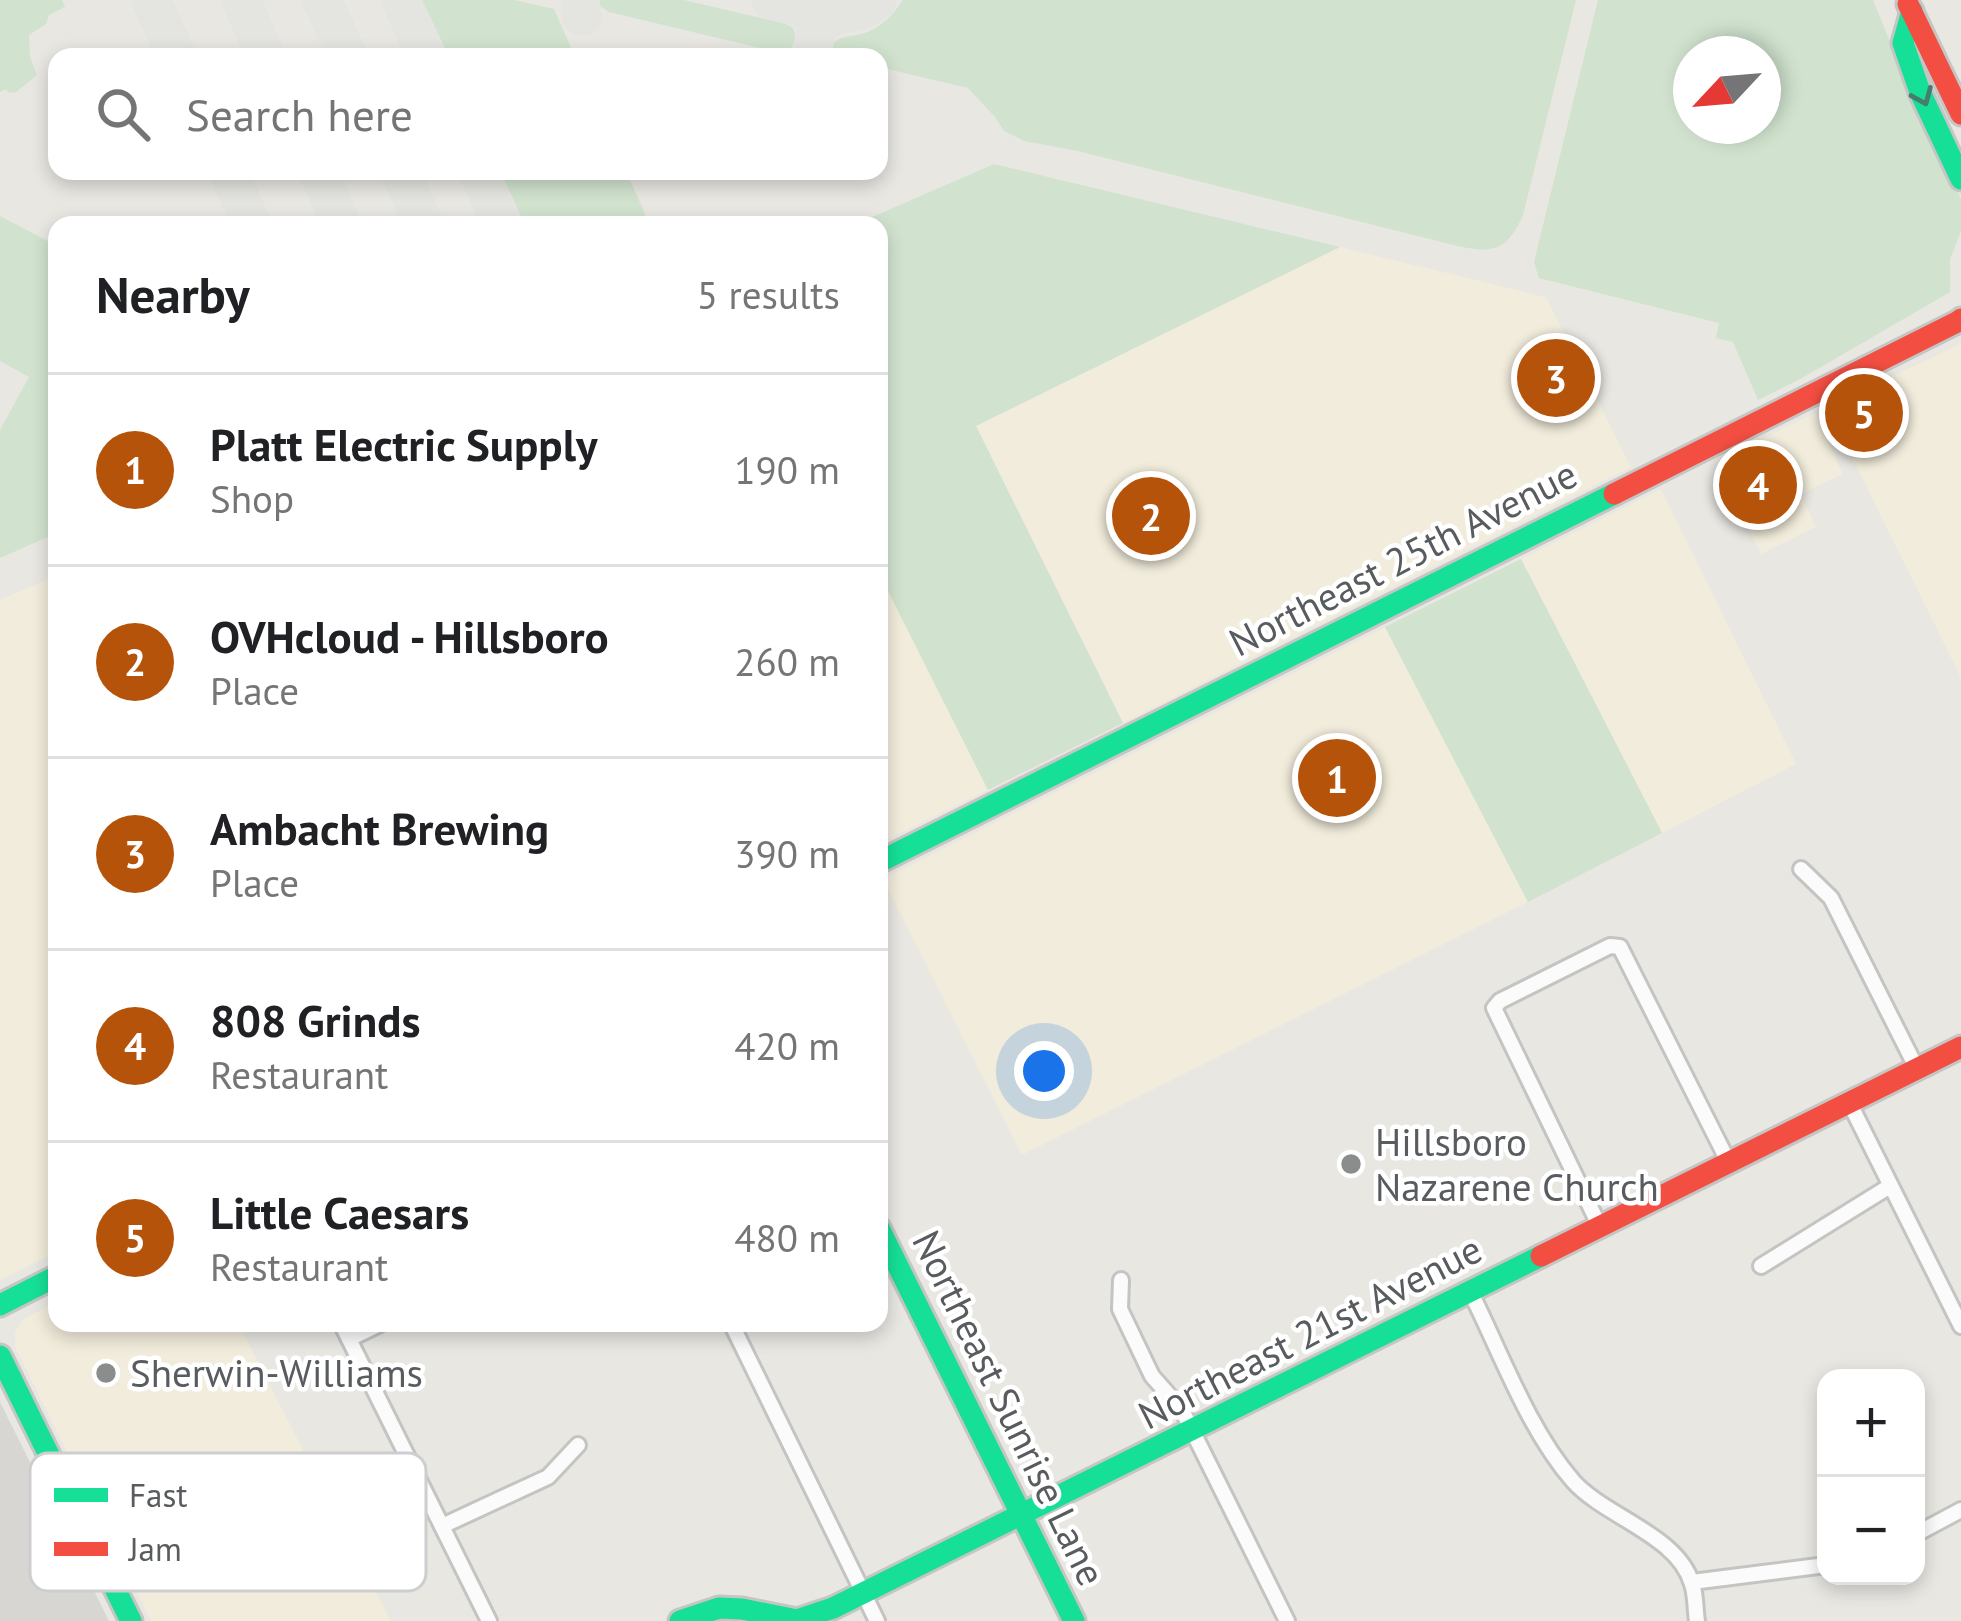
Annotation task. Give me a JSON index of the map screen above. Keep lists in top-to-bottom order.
{
  "streets": {
    "main road": ["Northeast 25th Avenue", "Northeast 21st Avenue", "Northeast Sunrise Lane"]
  },
  "crossings": [
    ["Northeast 21st Avenue", "Northeast Sunrise Lane"]
  ],
  "places": ["Hillsboro Nazarene Church", "Sherwin-Williams"],
  "legend": ["Fast", "Jam"],
  "north": "bottom left",
  "page": {
    "search": "Search here",
    "heading": ["Nearby", "5 results"],
    "pins": [
      "3",
      "5",
      "4",
      "2",
      "1"
    ],
    "list": [
      {
        "mark": "1",
        "name": "Platt Electric Supply",
        "note": "Shop",
        "value": "190 m"
      },
      {
        "mark": "2",
        "name": "OVHcloud - Hillsboro",
        "note": "Place",
        "value": "260 m"
      },
      {
        "mark": "3",
        "name": "Ambacht Brewing",
        "note": "Place",
        "value": "390 m"
      },
      {
        "mark": "4",
        "name": "808 Grinds",
        "note": "Restaurant",
        "value": "420 m"
      },
      {
        "mark": "5",
        "name": "Little Caesars",
        "note": "Restaurant",
        "value": "480 m"
      }
    ],
    "map_buttons": ["+", "−"]
  }
}
